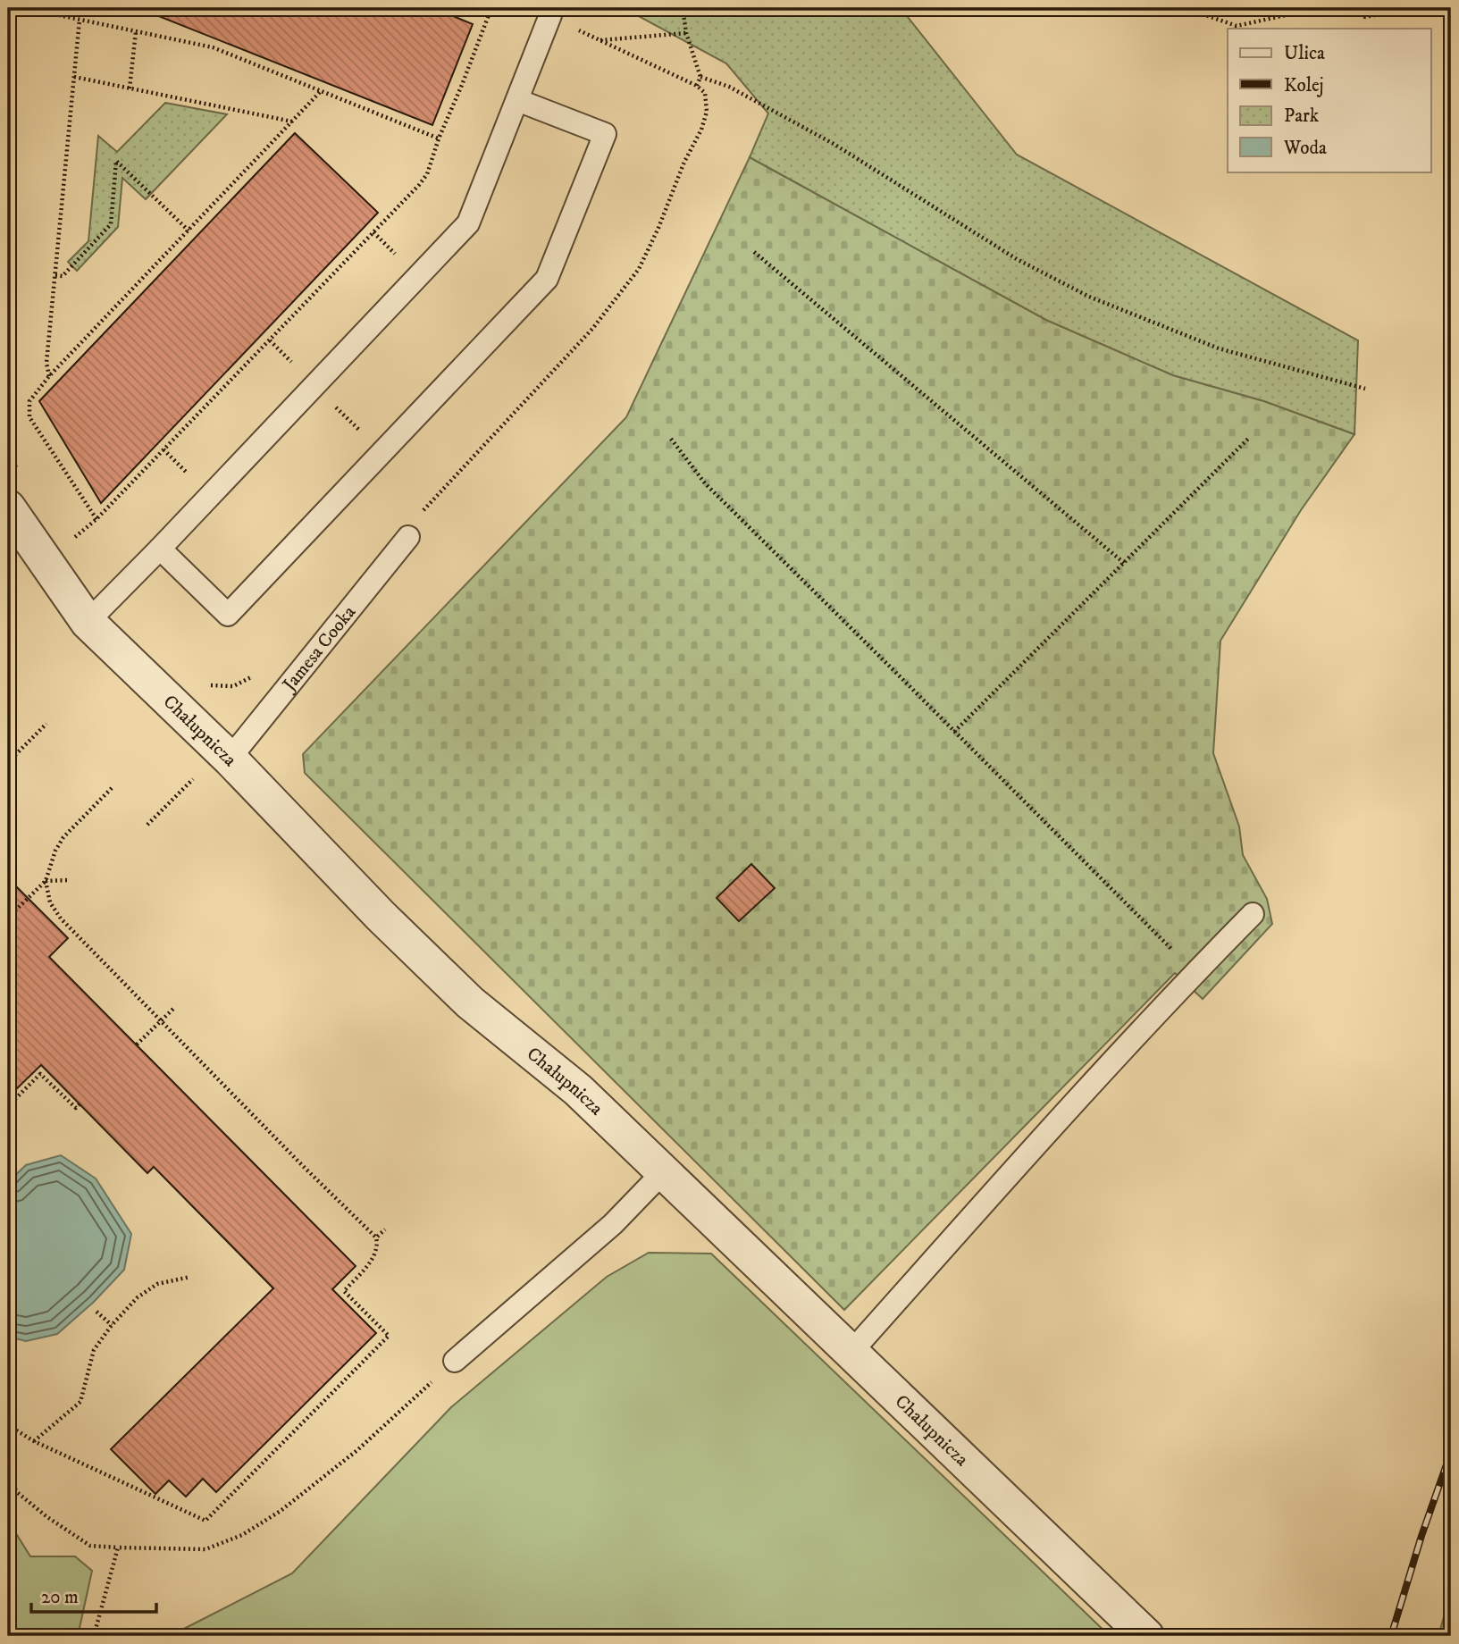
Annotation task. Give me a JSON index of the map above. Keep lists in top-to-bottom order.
{
  "streets": {
    "street": ["Chałupnicza"],
    "lane": ["Jamesa Cooka"]
  },
  "crossings": [
    ["Jamesa Cooka", "Chałupnicza"]
  ],
  "legend": [
    "Ulica",
    "Kolej",
    "Park",
    "Woda"
  ],
  "scale_bar": "20 m"
}
